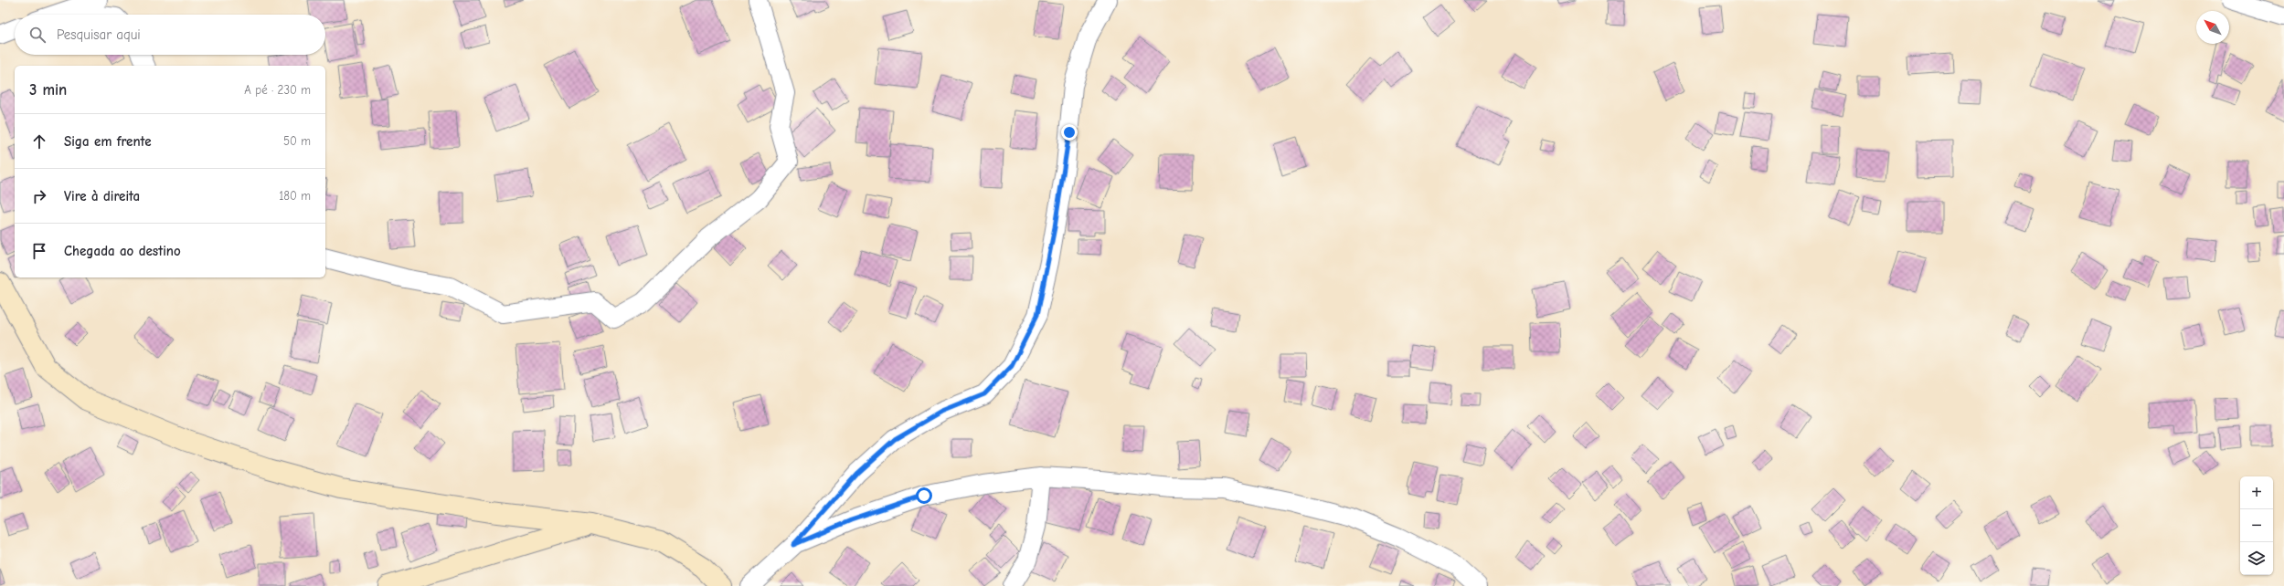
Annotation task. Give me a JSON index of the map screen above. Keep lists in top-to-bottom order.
{
  "north": "top left",
  "page": {
    "search": "Pesquisar aqui",
    "heading": ["3 min", "A pé · 230 m"],
    "list": [
      ["Siga em frente", "50 m"],
      ["Vire à direita", "180 m"],
      "Chegada ao destino"
    ],
    "map_buttons": ["+", "−"]
  }
}
